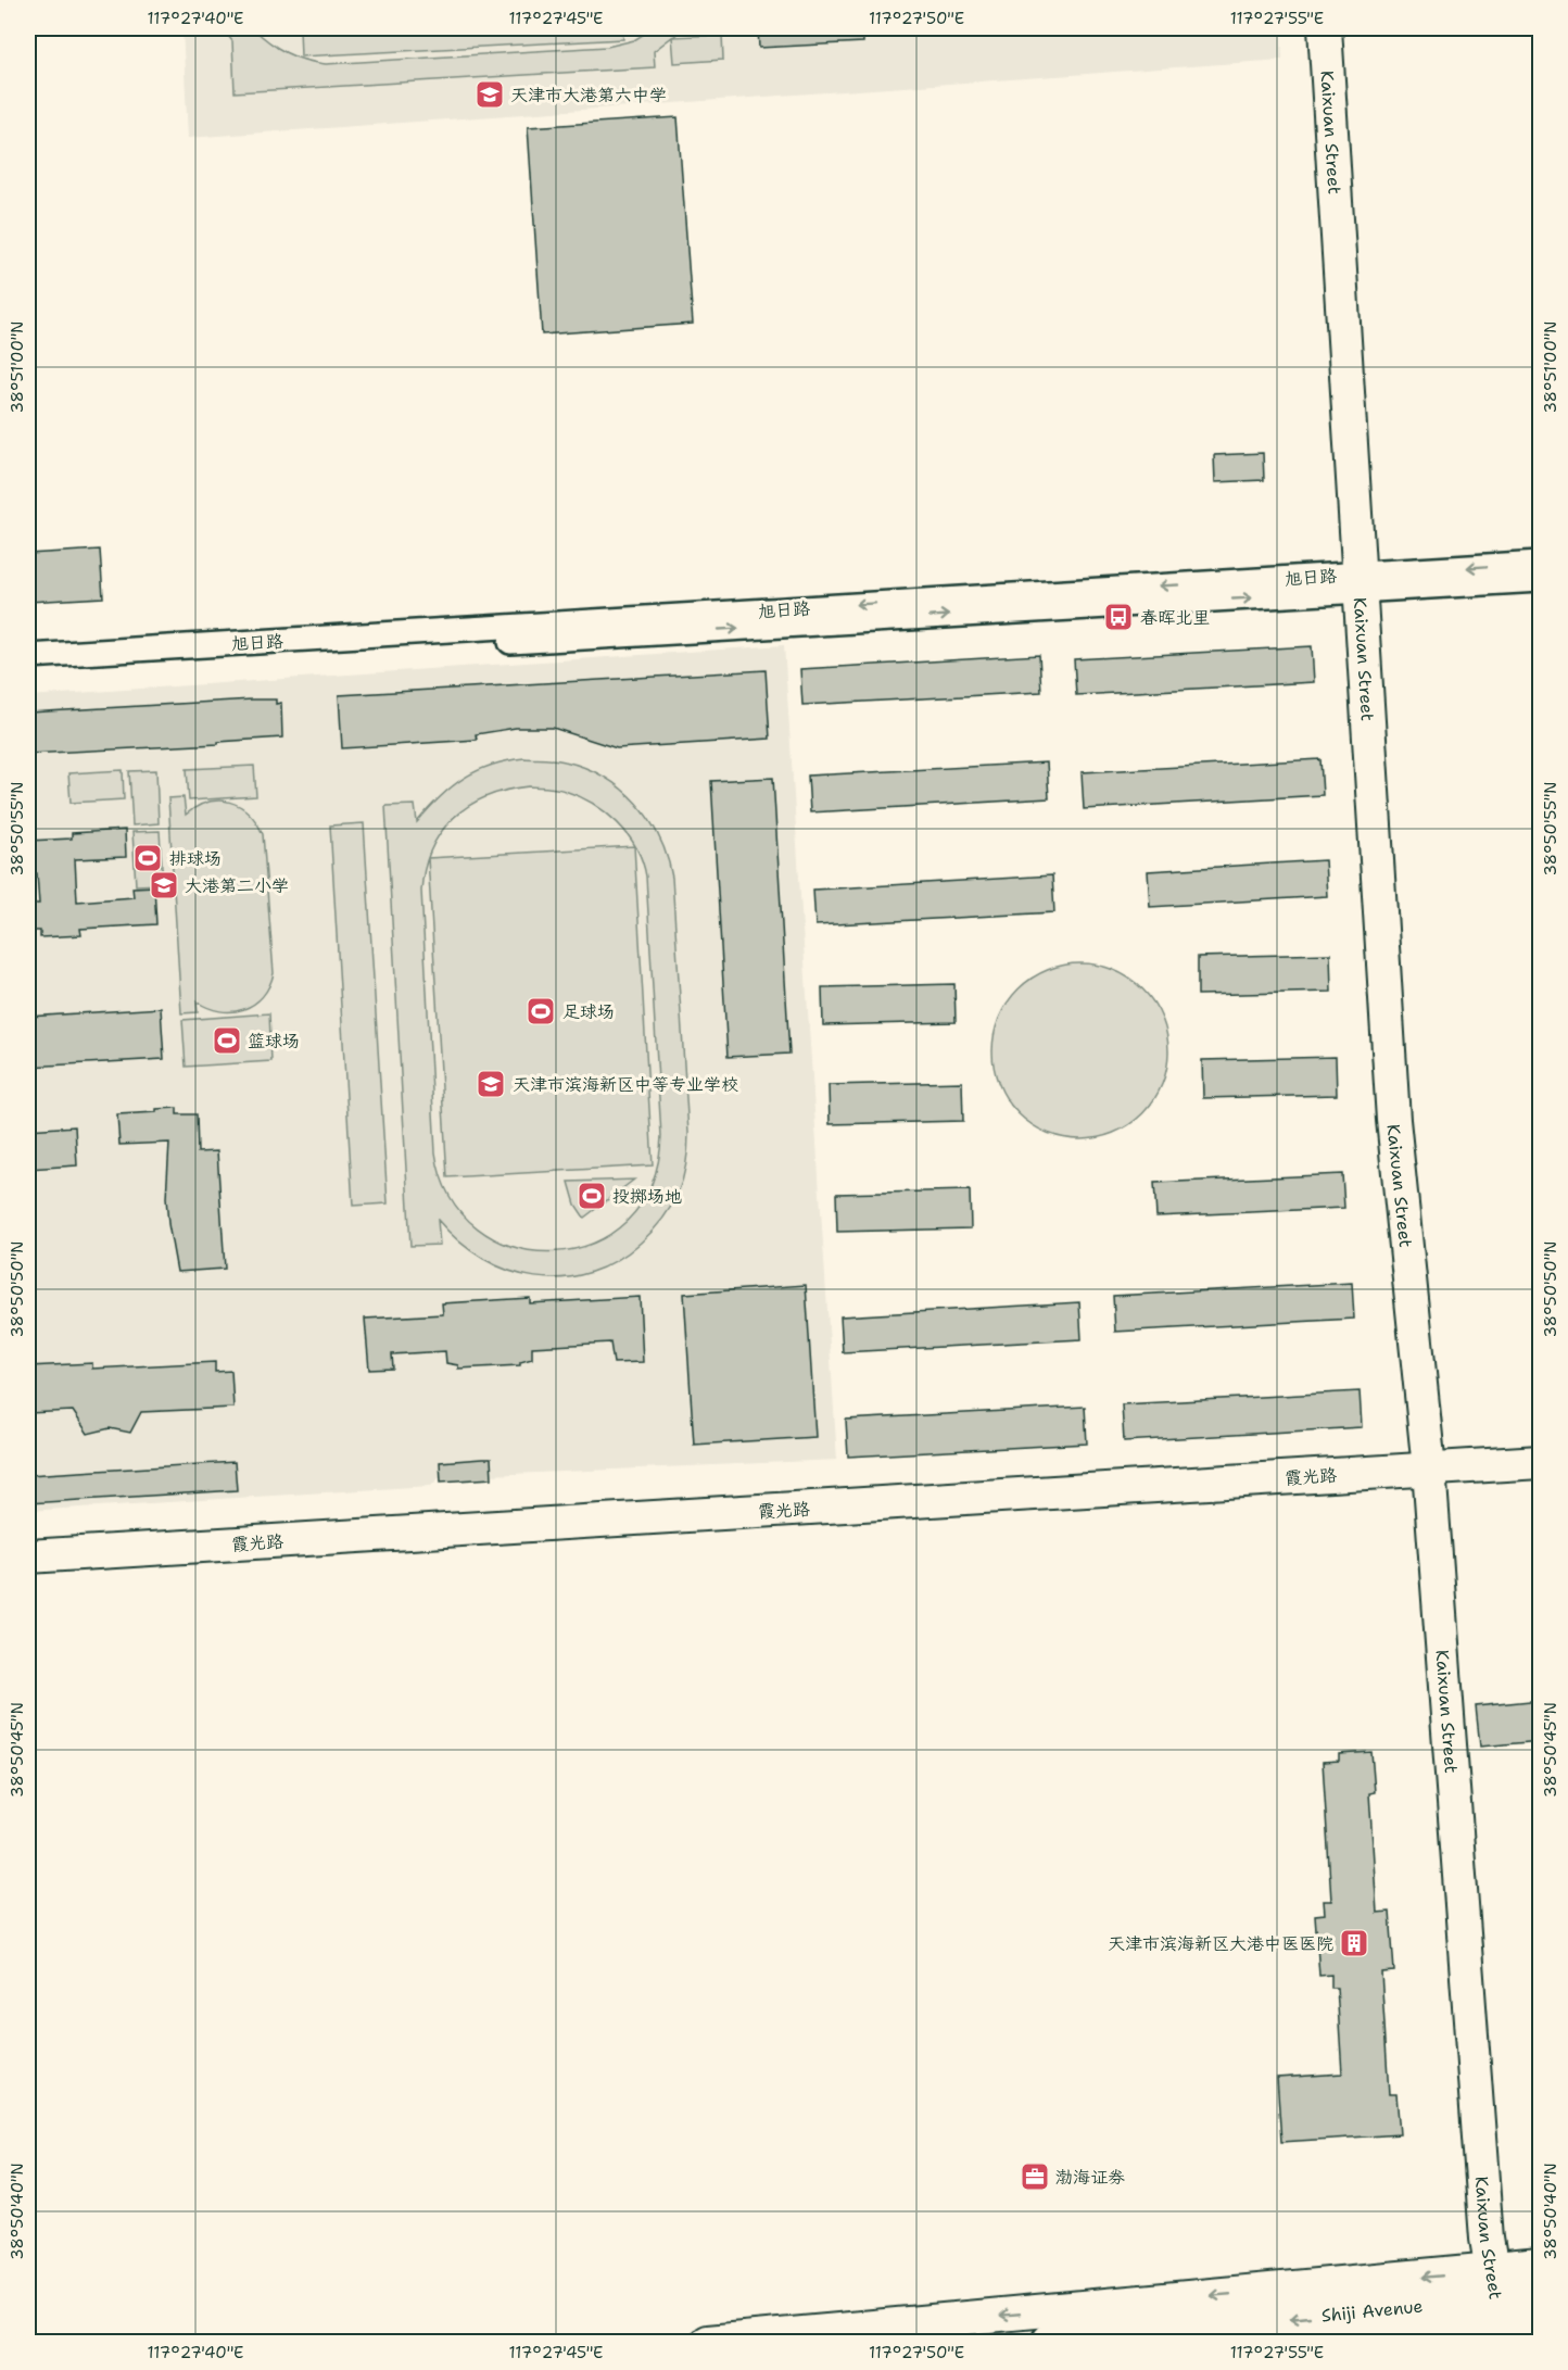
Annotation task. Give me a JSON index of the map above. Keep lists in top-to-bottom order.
{
  "streets": {
    "main road": ["Shiji Avenue"],
    "street": ["Kaixuan Street", "旭日路", "霞光路"]
  },
  "crossings": [
    ["Kaixuan Street", "旭日路"],
    ["Kaixuan Street", "霞光路"],
    ["Kaixuan Street", "Shiji Avenue"]
  ],
  "places": {
    "school or university": ["天津市大港第六中学", "大港第二小学", "天津市滨海新区中等专业学校"],
    "bus stop": ["春晖北里"],
    "sports": [
      "排球场",
      "足球场",
      "篮球场",
      "投掷场地"
    ],
    "building": ["天津市滨海新区大港中医医院"],
    "office": ["渤海证券"]
  },
  "coordinates": [
    "117°27'40\"E",
    "117°27'45\"E",
    "117°27'50\"E",
    "117°27'55\"E",
    "38°51'00\"N",
    "38°50'55\"N",
    "38°50'50\"N",
    "38°50'45\"N",
    "38°50'40\"N"
  ]
}
